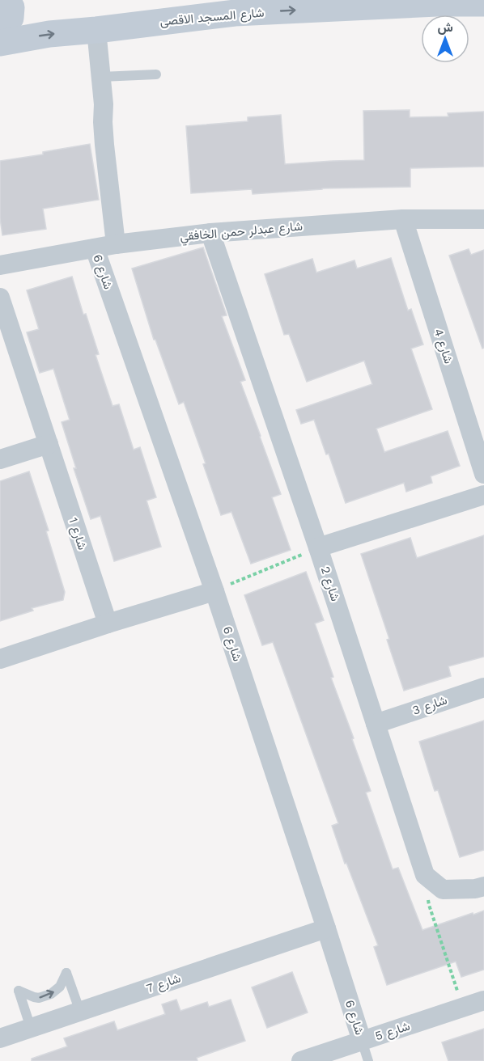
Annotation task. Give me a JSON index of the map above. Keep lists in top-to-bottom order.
{
  "streets": {
    "main road": ["شارع المسجد الاقصى"],
    "street": [
      "شارع عبدلر حمن الخافقي",
      "شارع 6",
      "شارع 4",
      "شارع 1",
      "شارع 2",
      "شارع 3",
      "شارع 7",
      "شارع 5"
    ]
  },
  "crossings": [
    ["شارع عبدلر حمن الخافقي", "شارع 6"],
    ["شارع عبدلر حمن الخافقي", "شارع 4"],
    ["شارع عبدلر حمن الخافقي", "شارع 2"],
    ["شارع 6", "شارع 7"],
    ["شارع 6", "شارع 5"],
    ["شارع 2", "شارع 3"]
  ],
  "one_way": ["شارع المسجد الاقصى"],
  "north": "top"
}
